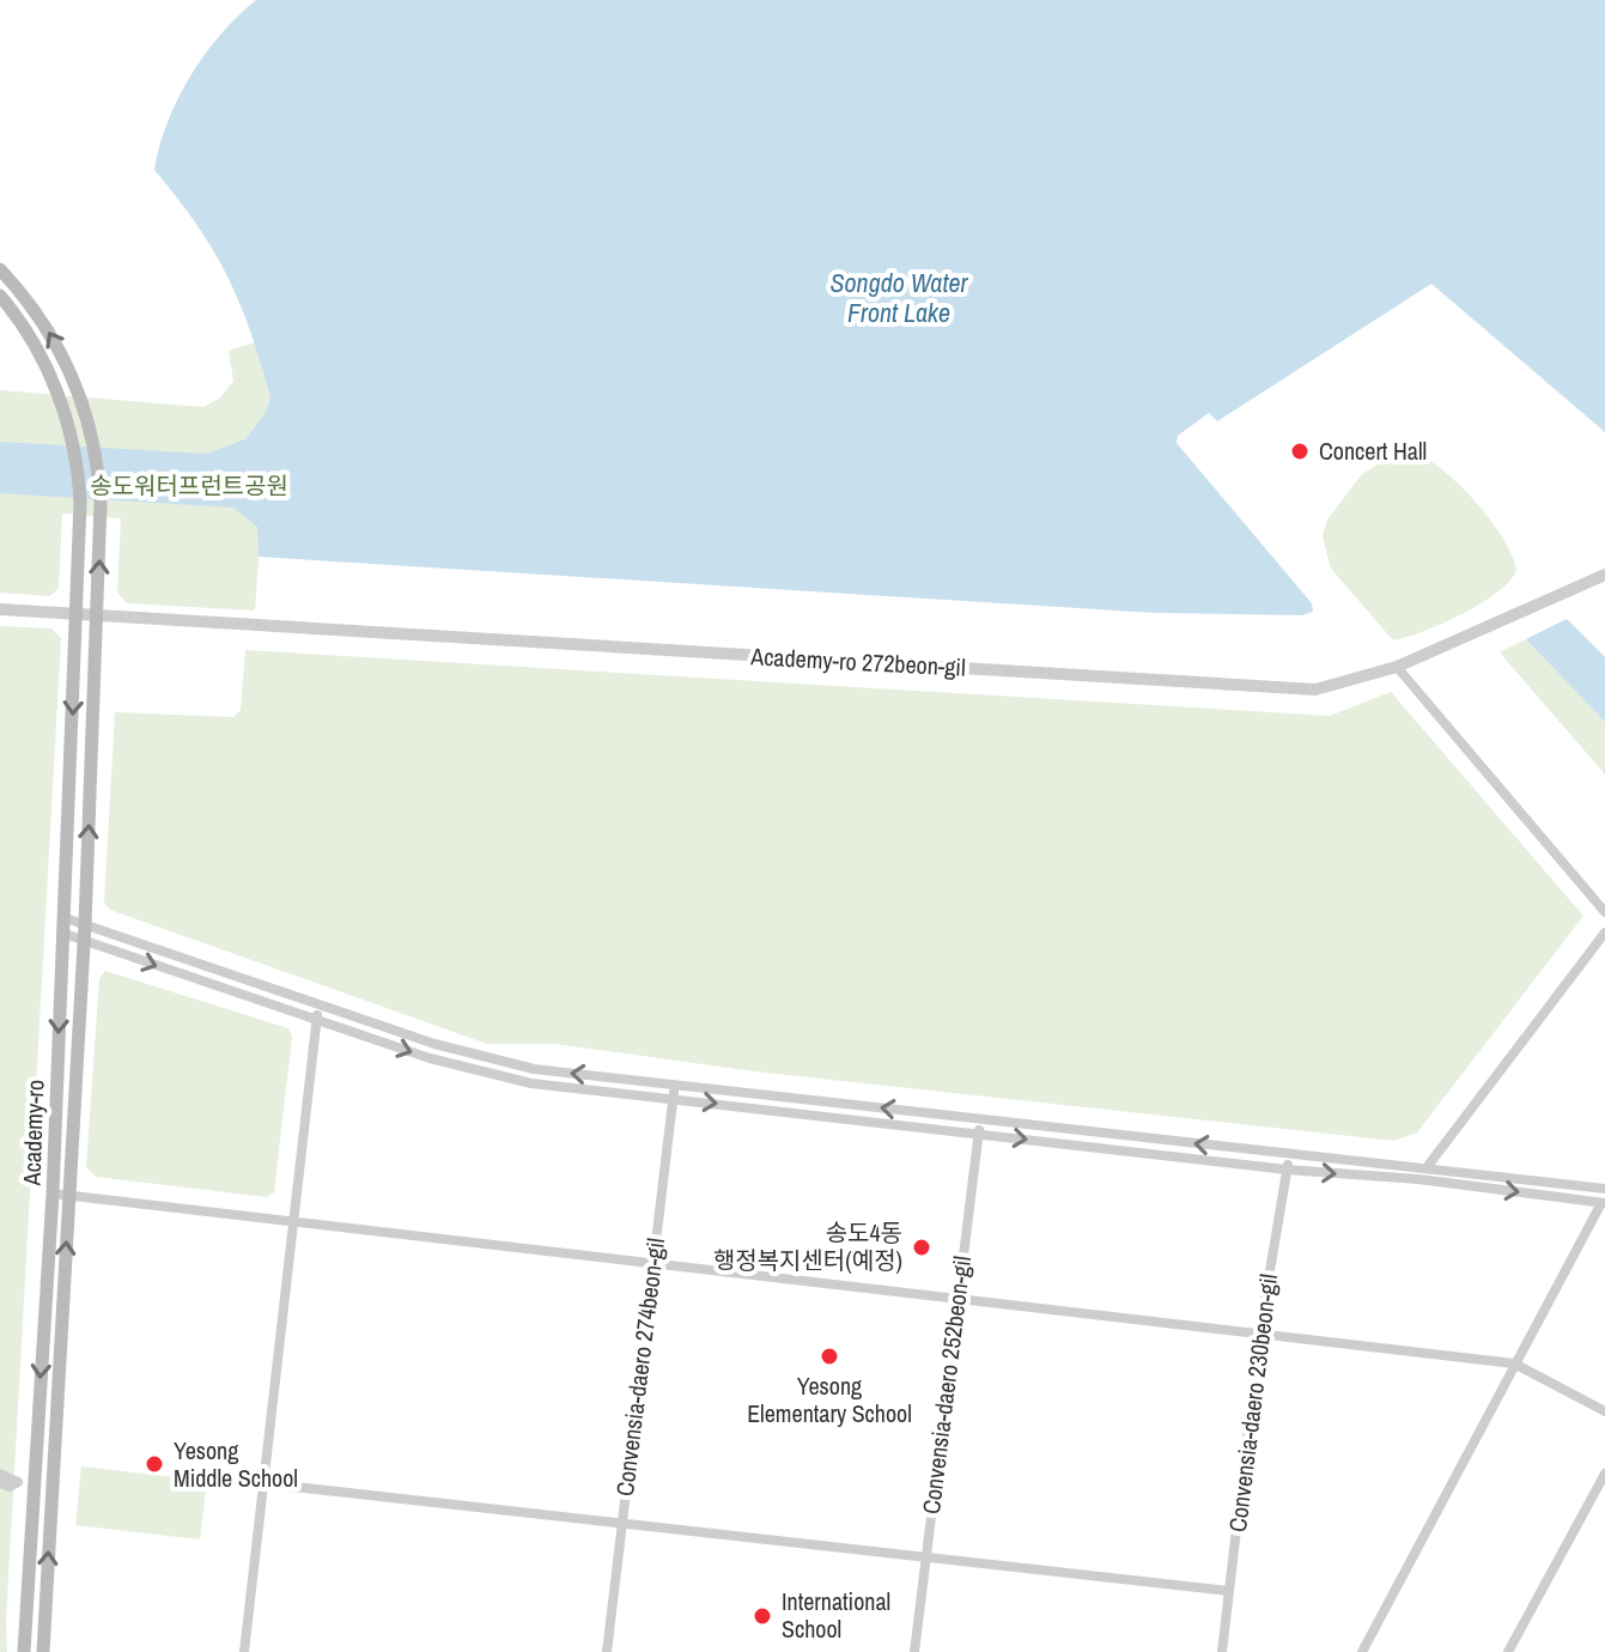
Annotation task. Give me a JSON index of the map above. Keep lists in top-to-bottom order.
{
  "streets": {
    "main road": ["Academy-ro"],
    "street": [
      "Academy-ro 272beon-gil",
      "Convensia-daero 274beon-gil",
      "Convensia-daero 252beon-gil",
      "Convensia-daero 230beon-gil"
    ]
  },
  "crossings": [
    ["Academy-ro 272beon-gil", "Academy-ro"]
  ],
  "water": ["Songdo Water Front Lake"],
  "parks": ["송도워터프런트공원"],
  "places": [
    "Concert Hall",
    "송도4동 행정복지센터(예정)",
    "Yesong Elementary School",
    "Yesong Middle School",
    "International School"
  ]
}
